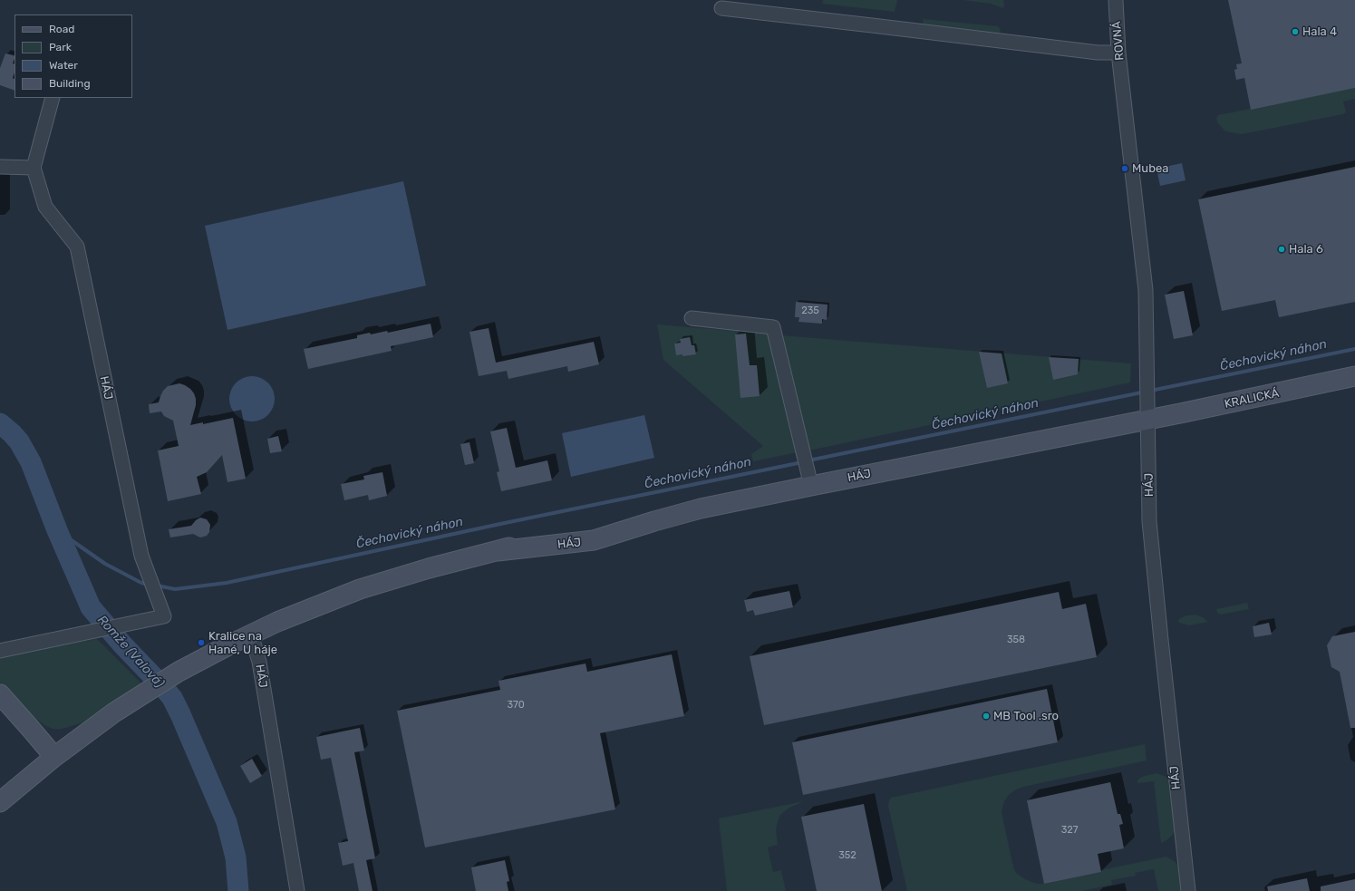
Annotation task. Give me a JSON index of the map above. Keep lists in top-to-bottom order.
{
  "streets": {
    "main road": ["HÁJ", "KRALICKÁ"],
    "street": ["ROVNÁ"]
  },
  "crossings": [
    ["ROVNÁ", "HÁJ"],
    ["ROVNÁ", "KRALICKÁ"],
    ["HÁJ", "KRALICKÁ"]
  ],
  "water": ["Čechovický náhon", "Romže (Valová)"],
  "places": [
    "Hala 4",
    "Mubea",
    "Hala 6",
    "Kralice na Hané, U háje",
    "MB Tool .sro"
  ],
  "house_numbers": [
    "235",
    "358",
    "370",
    "327",
    "352"
  ],
  "legend": [
    "Road",
    "Park",
    "Water",
    "Building"
  ]
}
